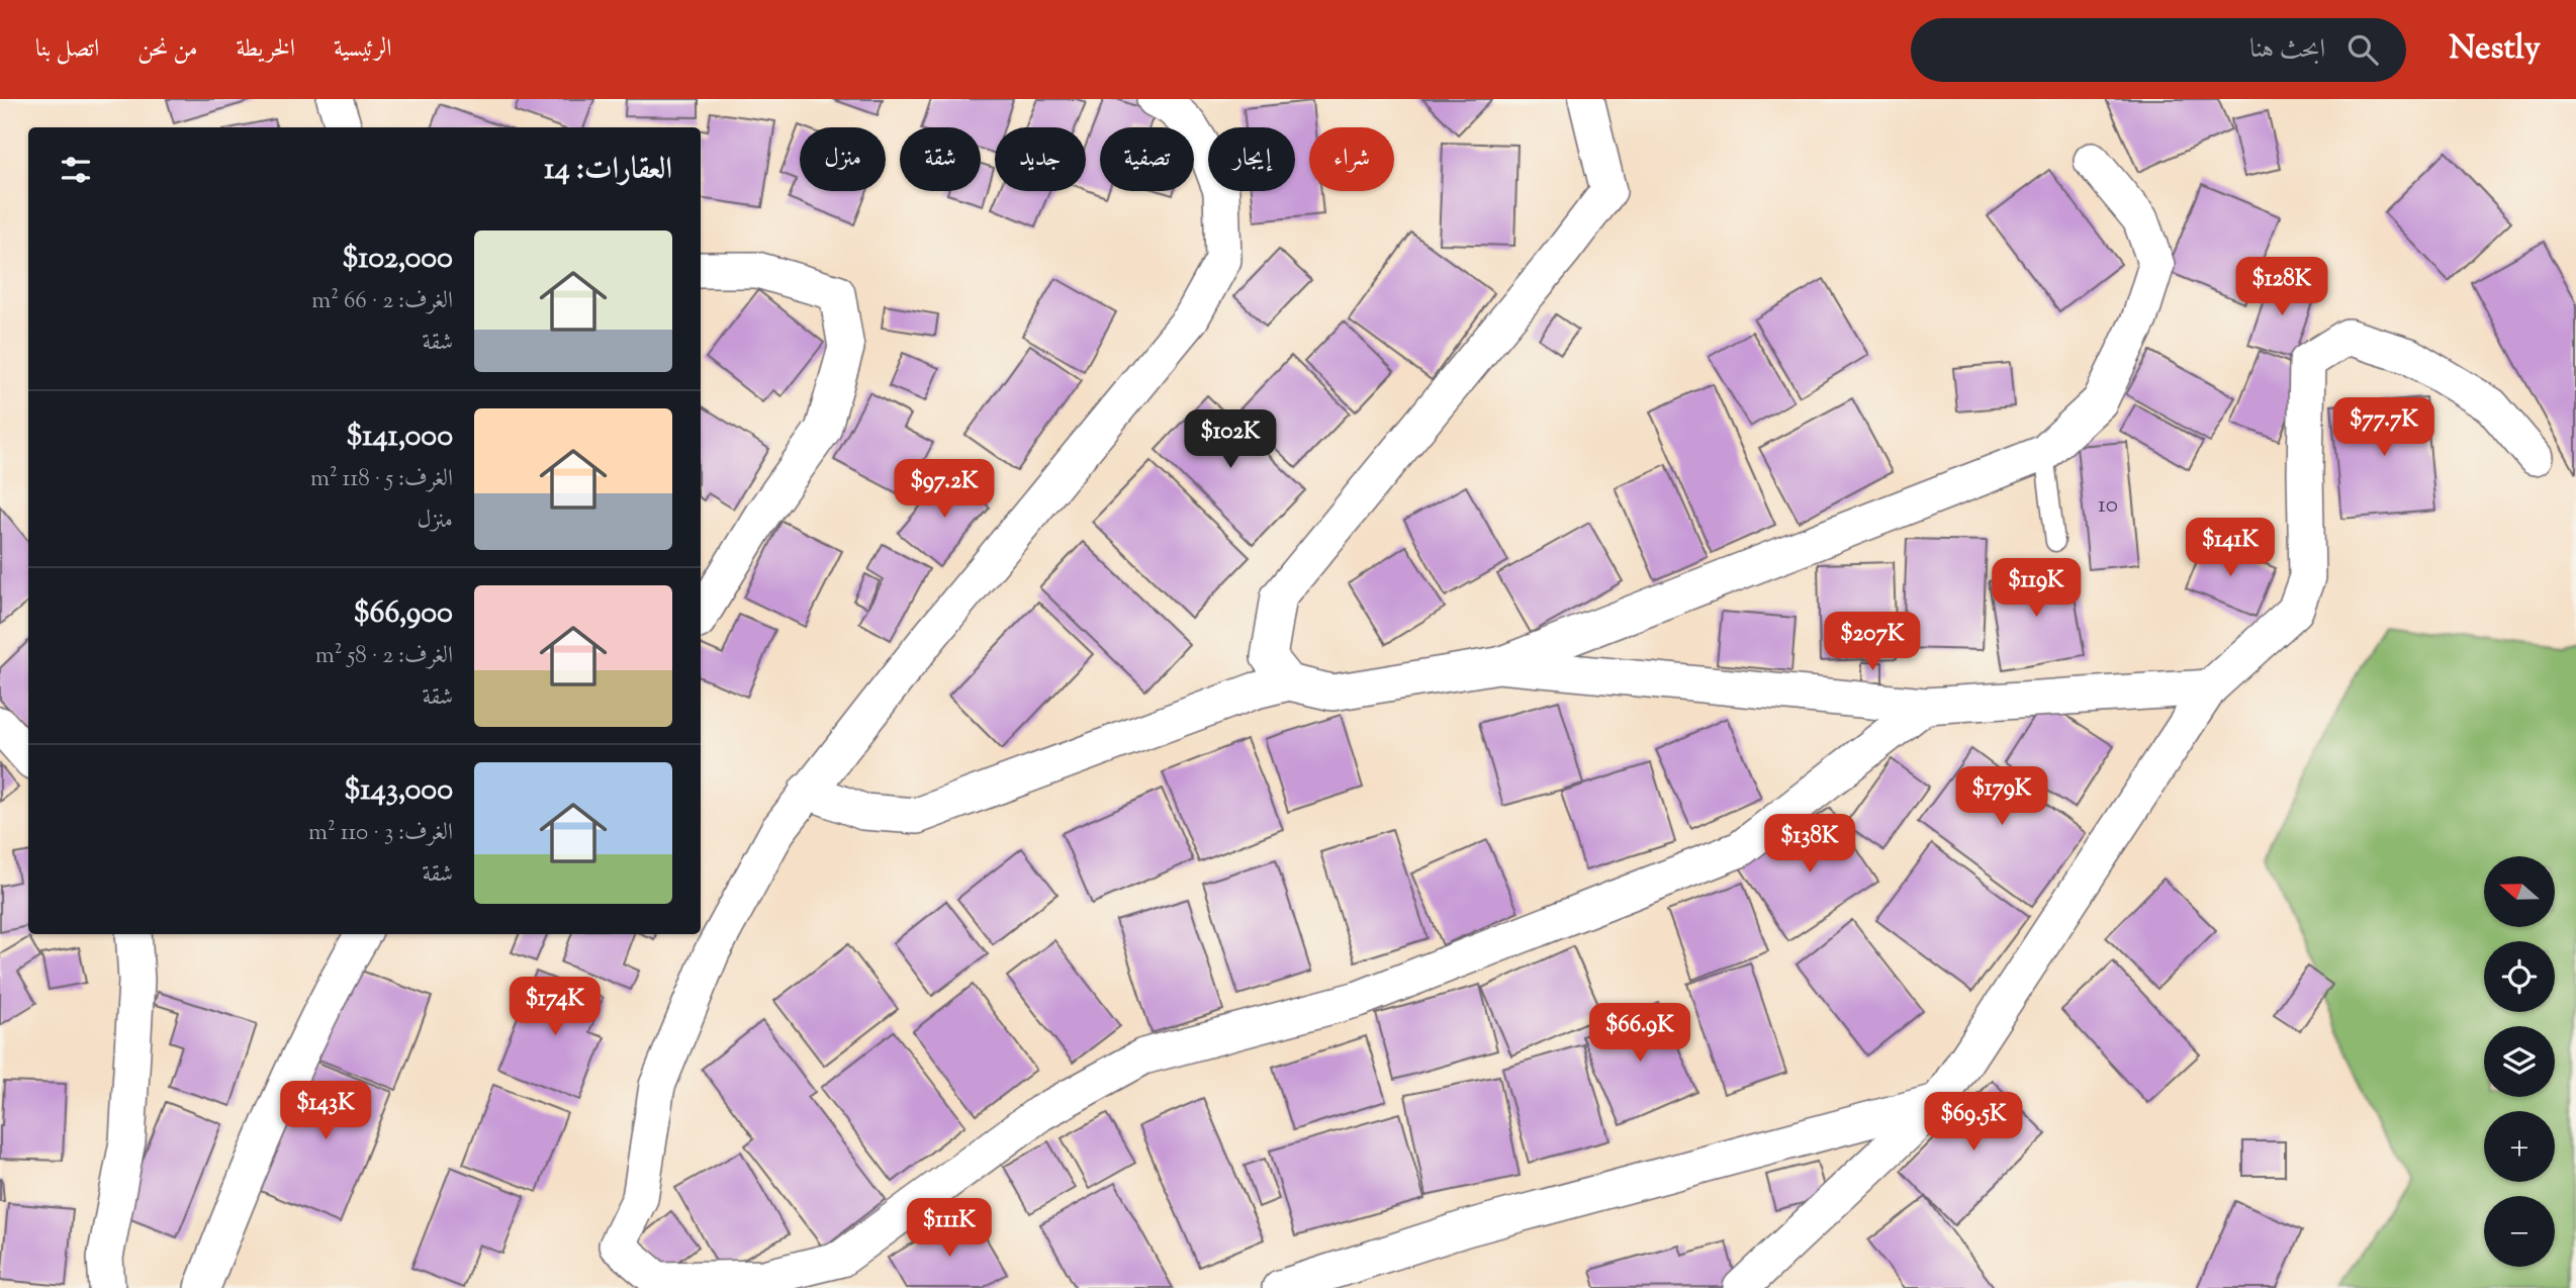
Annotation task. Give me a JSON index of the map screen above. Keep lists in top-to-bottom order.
{
  "house_numbers": ["10"],
  "north": "left",
  "page": {
    "header": "Nestly",
    "search": "ابحث هنا",
    "nav": [
      "الرئيسية",
      "الخريطة",
      "من نحن",
      "اتصل بنا"
    ],
    "chip": [
      "شراء",
      "إيجار",
      "تصفية",
      "جديد",
      "شقة",
      "منزل"
    ],
    "heading": "العقارات: 14",
    "list": [
      {
        "name": "$102,000",
        "note": "الغرف: 2 · 66 m² · شقة"
      },
      {
        "name": "$141,000",
        "note": "الغرف: 5 · 118 m² · منزل"
      },
      {
        "name": "$66,900",
        "note": "الغرف: 2 · 58 m² · شقة"
      },
      {
        "name": "$143,000",
        "note": "الغرف: 3 · 110 m² · شقة"
      }
    ],
    "price": [
      "$128K",
      "$77.7K",
      "$102K",
      "$97.2K",
      "$141K",
      "$119K",
      "$207K",
      "$179K",
      "$138K",
      "$174K",
      "$66.9K",
      "$143K",
      "$69.5K",
      "$111K"
    ],
    "map_buttons": ["+", "−"]
  }
}
